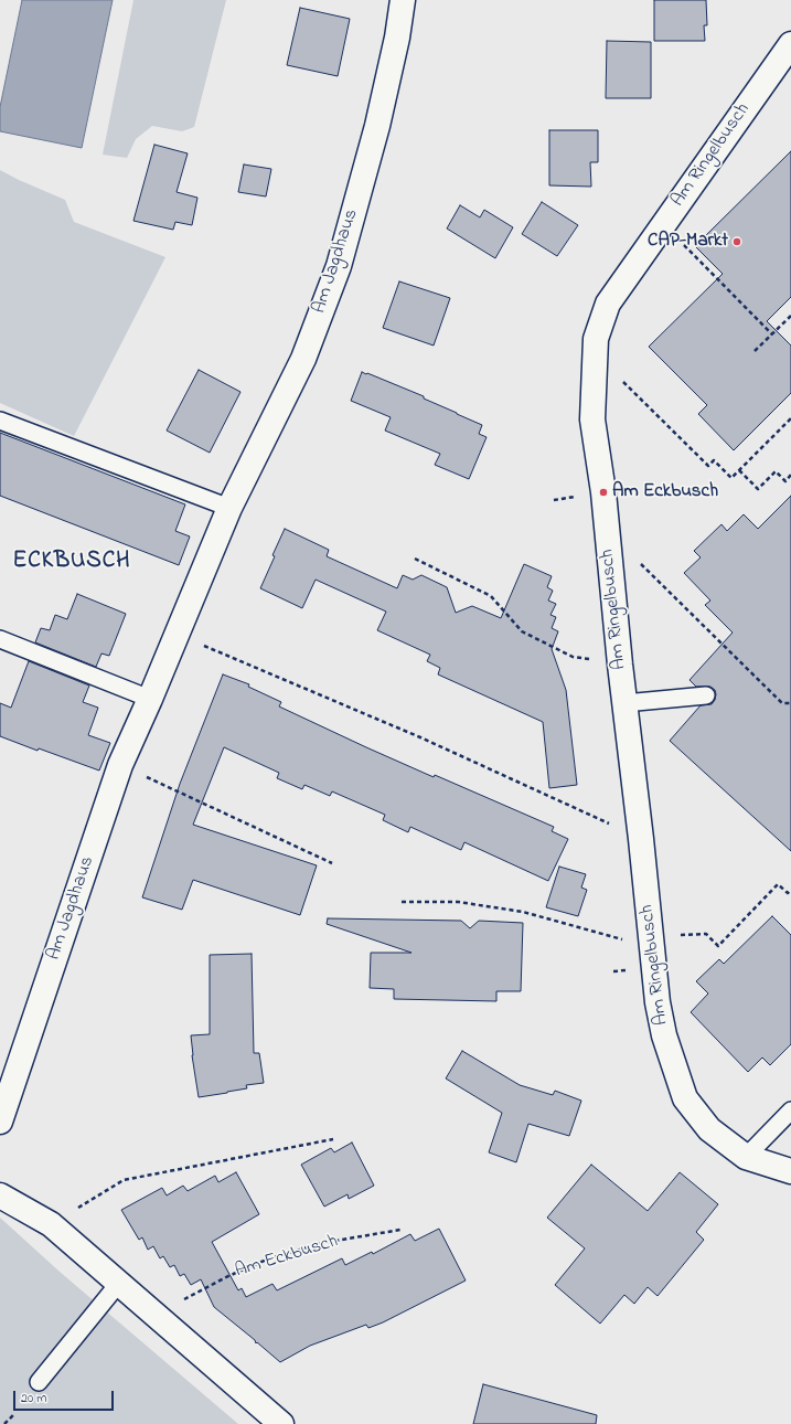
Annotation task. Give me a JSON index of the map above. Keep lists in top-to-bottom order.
{
  "streets": {
    "street": ["Am Ringelbusch", "Am Jagdhaus"],
    "path": ["Am Eckbusch"]
  },
  "districts": ["ECKBUSCH"],
  "places": ["CAP-Markt", "Am Eckbusch"],
  "scale_bar": "20 m"
}
